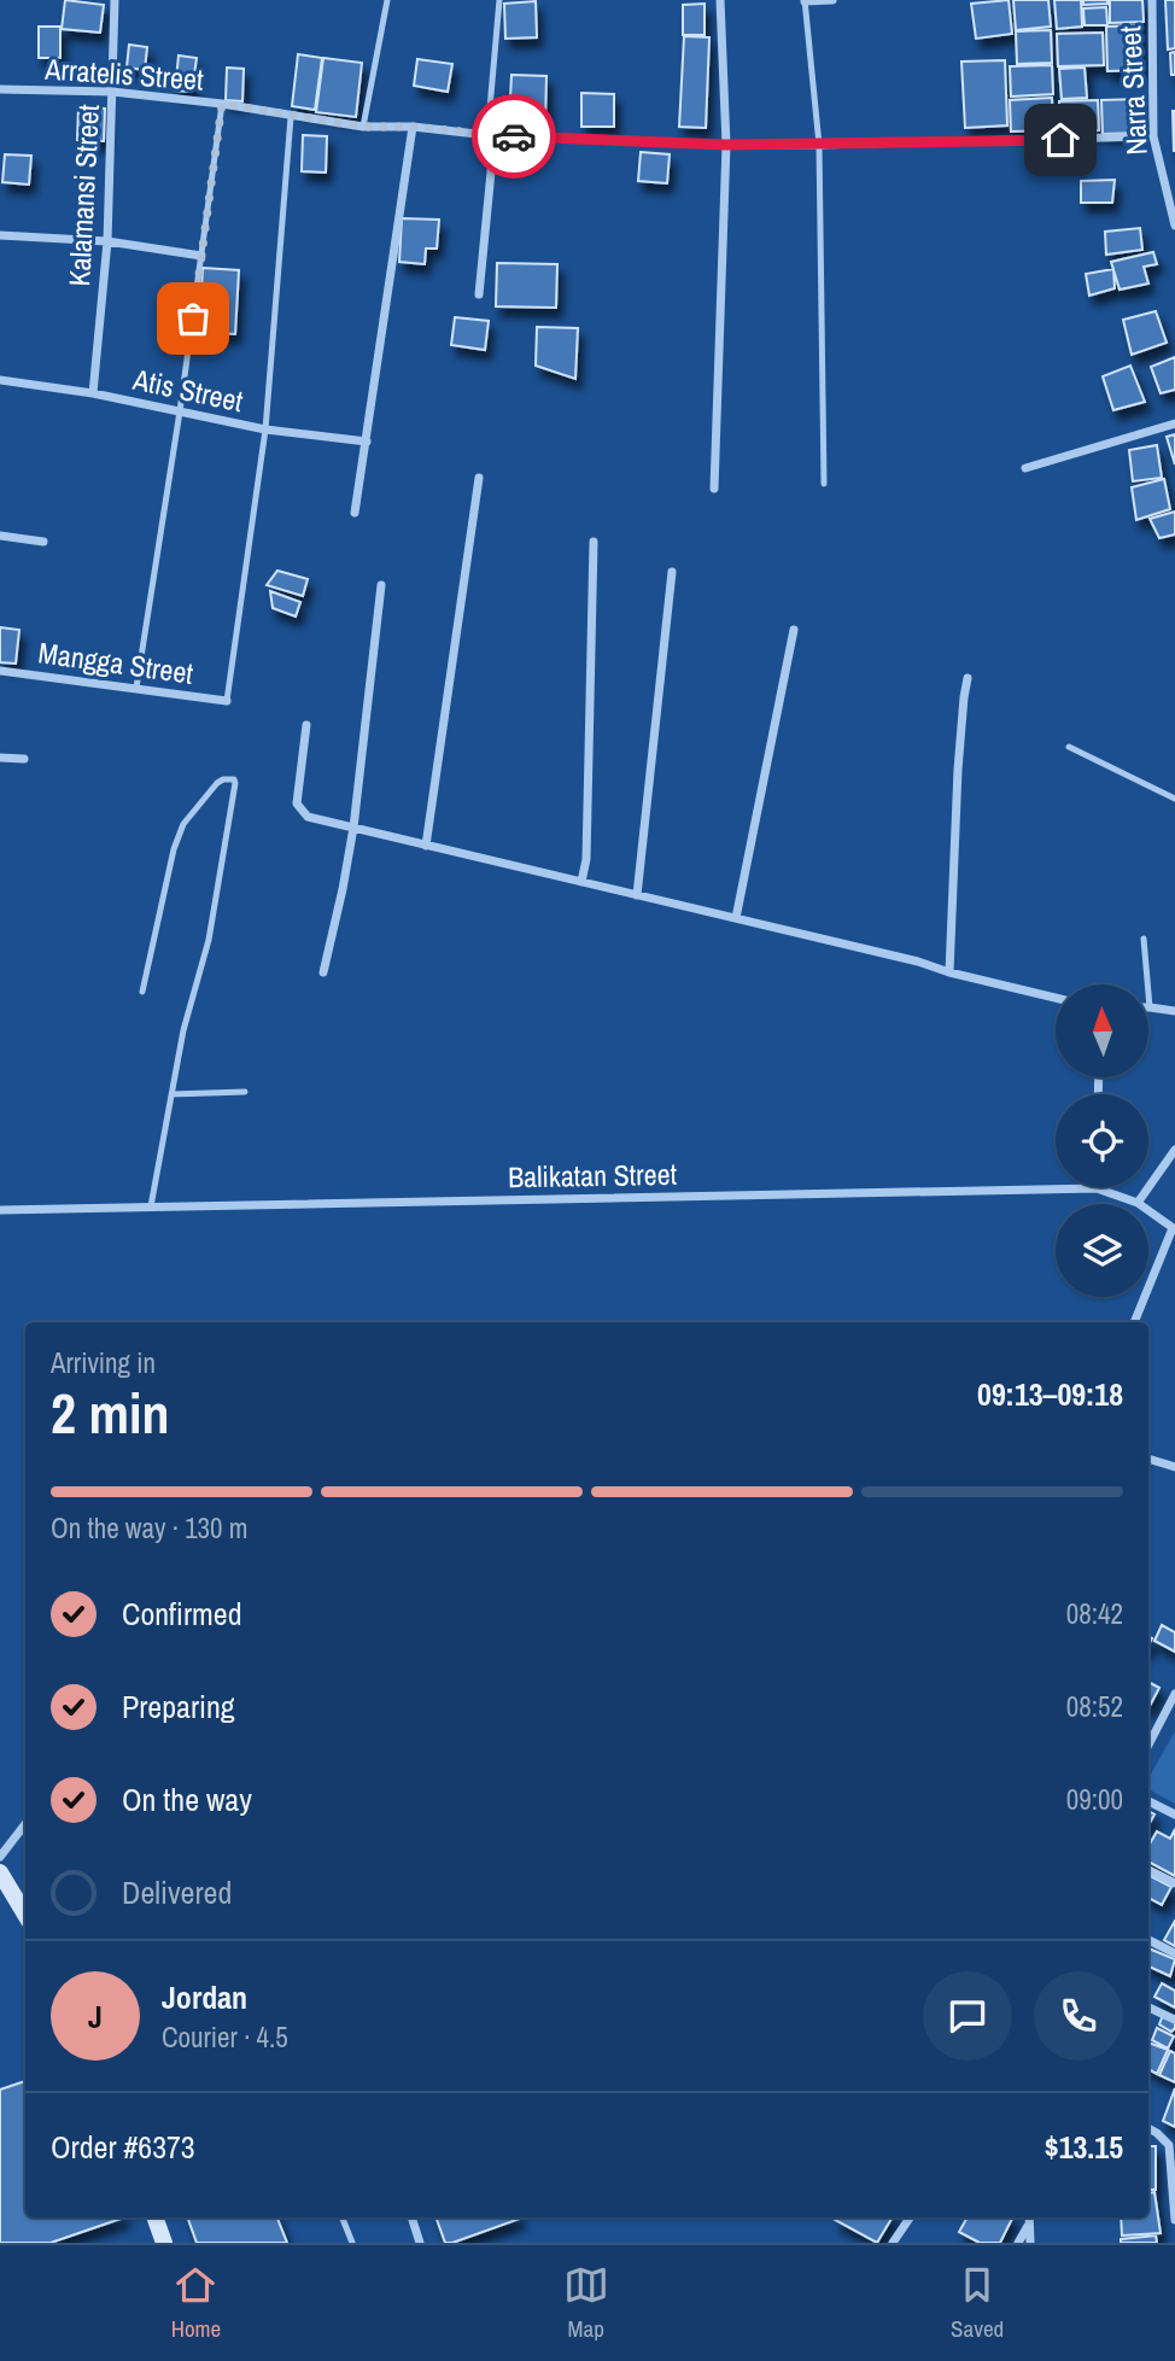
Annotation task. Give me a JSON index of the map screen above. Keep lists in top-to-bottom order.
{
  "streets": {
    "street": [
      "Arratelis Street",
      "Narra Street",
      "Kalamansi Street",
      "Atis Street",
      "Mangga Street",
      "Balikatan Street"
    ]
  },
  "crossings": [
    ["Arratelis Street", "Narra Street"],
    ["Arratelis Street", "Kalamansi Street"],
    ["Kalamansi Street", "Atis Street"]
  ],
  "north": "top",
  "page": {
    "heading": ["2 min", "Arriving in", "09:13–09:18"],
    "panel": [
      "Jordan",
      "Courier · 4.5",
      "Order #6373",
      "$13.15"
    ],
    "bar": "On the way · 130 m",
    "list": [
      ["Confirmed", "08:42"],
      ["Preparing", "08:52"],
      ["On the way", "09:00"],
      "Delivered"
    ],
    "round": "J",
    "tabs": ["Home", "Map", "Saved"]
  }
}
